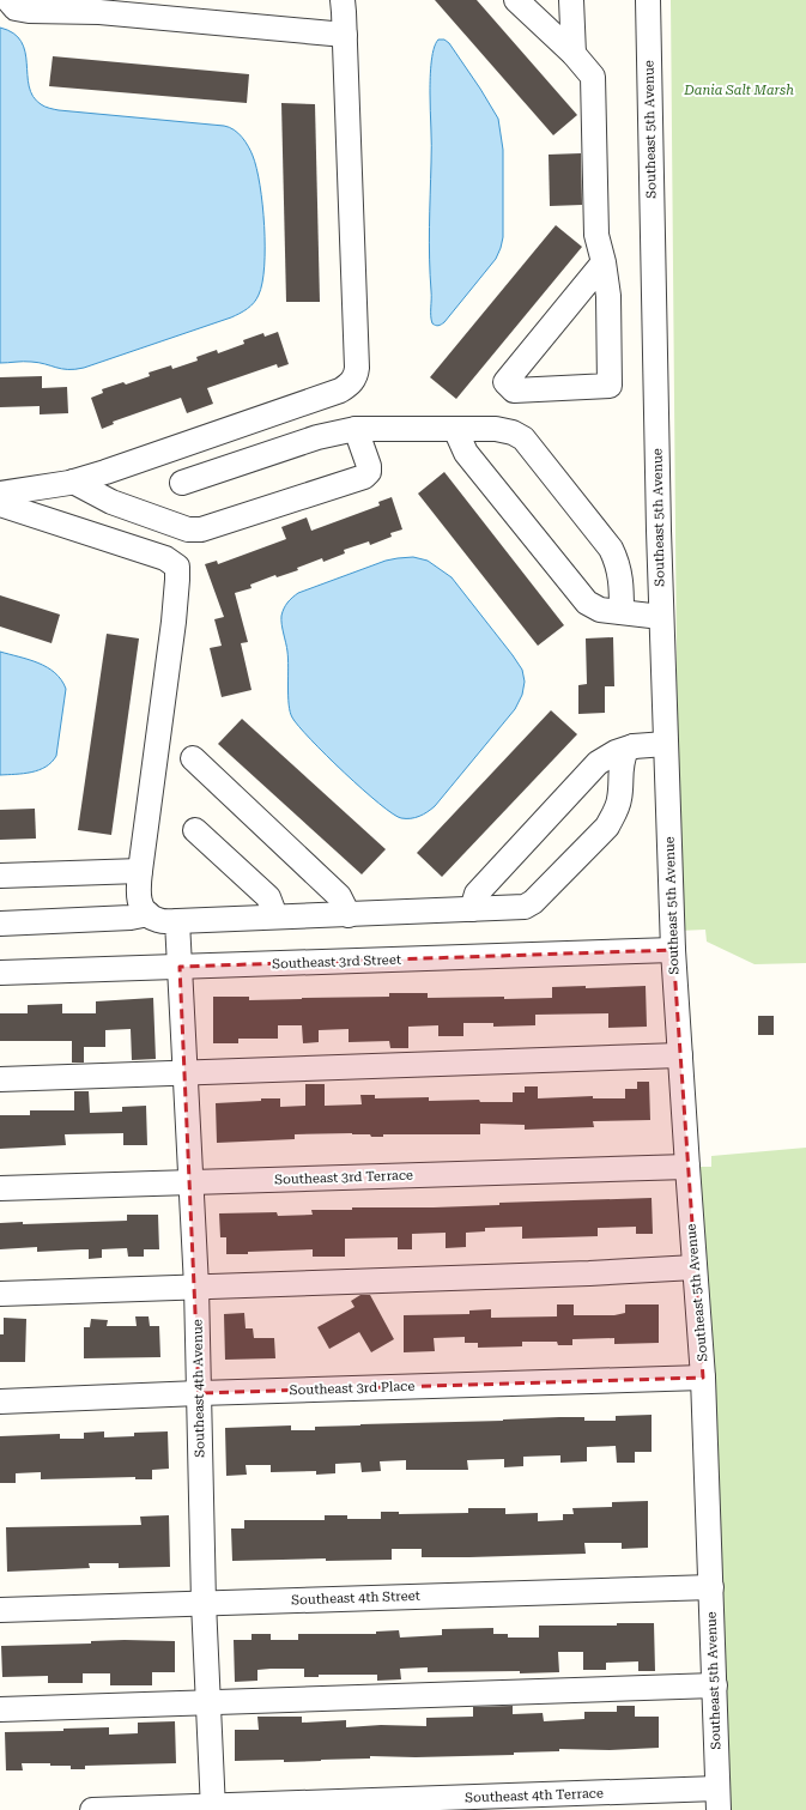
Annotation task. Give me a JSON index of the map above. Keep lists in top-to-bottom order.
{
  "streets": {
    "street": [
      "Southeast 5th Avenue",
      "Southeast 3rd Street",
      "Southeast 3rd Terrace",
      "Southeast 4th Avenue",
      "Southeast 3rd Place",
      "Southeast 4th Street",
      "Southeast 4th Terrace"
    ]
  },
  "crossings": [
    ["Southeast 5th Avenue", "Southeast 3rd Street"],
    ["Southeast 5th Avenue", "Southeast 3rd Terrace"],
    ["Southeast 5th Avenue", "Southeast 3rd Place"],
    ["Southeast 5th Avenue", "Southeast 4th Street"],
    ["Southeast 5th Avenue", "Southeast 4th Terrace"],
    ["Southeast 3rd Street", "Southeast 4th Avenue"],
    ["Southeast 3rd Terrace", "Southeast 4th Avenue"],
    ["Southeast 4th Avenue", "Southeast 3rd Place"],
    ["Southeast 4th Avenue", "Southeast 4th Street"],
    ["Southeast 4th Avenue", "Southeast 4th Terrace"]
  ],
  "parks": ["Dania Salt Marsh"]
}
